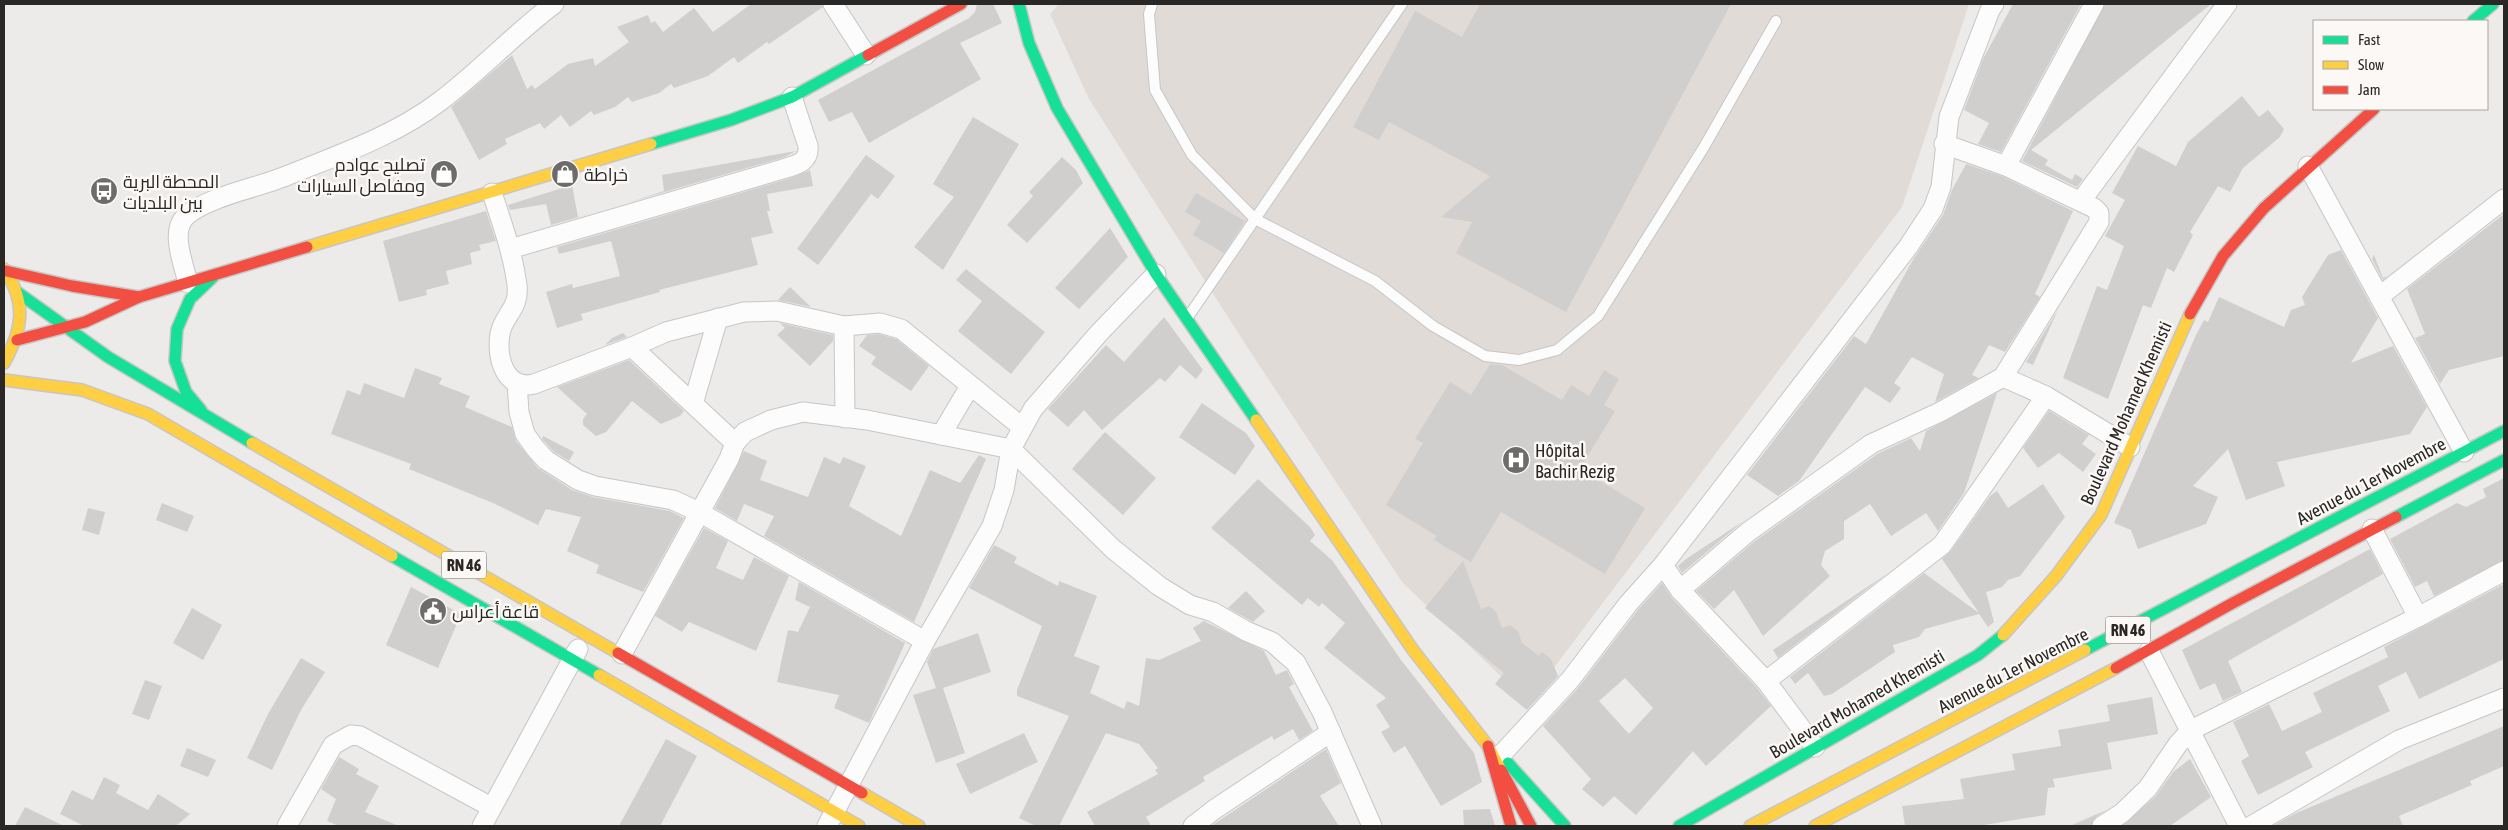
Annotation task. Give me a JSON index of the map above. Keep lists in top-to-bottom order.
{
  "streets": {
    "main road": ["Boulevard Mohamed Khemisti", "Avenue du 1er Novembre", "RN 46"]
  },
  "places": {
    "shop": ["تصليح عوادم ومفاصل السيارات", "خراطة"],
    "bus stop": ["المحطة البرية بين البلديات"],
    "hospital": ["Hôpital Bachir Rezig"],
    "public building": ["قاعة أعراس"]
  },
  "legend": ["Fast", "Slow", "Jam"]
}
